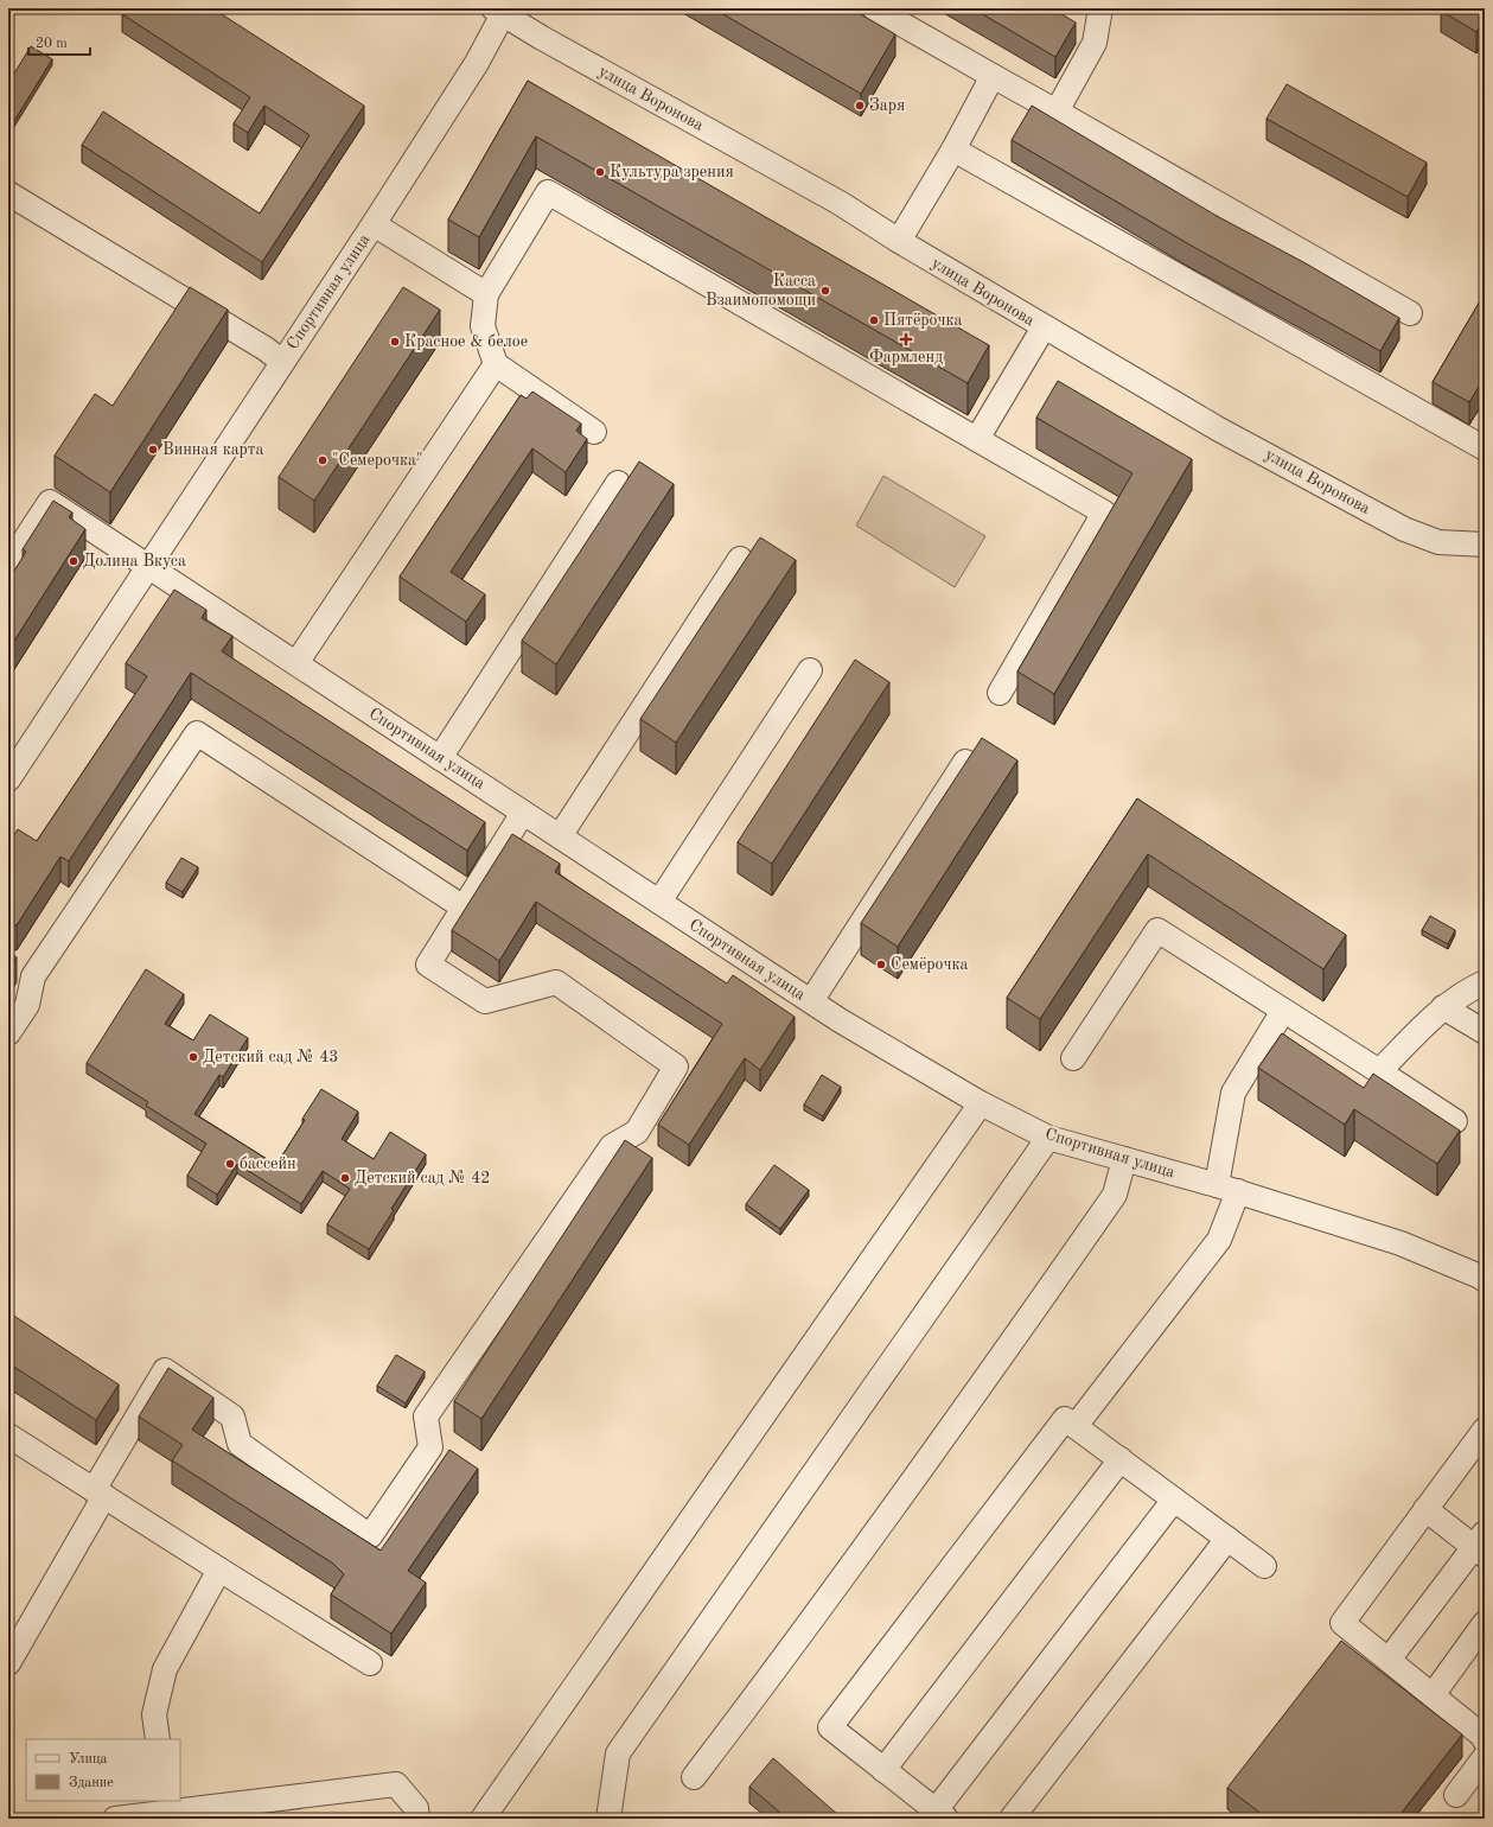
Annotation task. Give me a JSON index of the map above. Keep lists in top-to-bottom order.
{
  "streets": {
    "street": ["улица Воронова", "Спортивная улица"]
  },
  "crossings": [
    ["улица Воронова", "Спортивная улица"]
  ],
  "places": {
    "other": [
      "Заря",
      "Культура зрения",
      "Касса Взаимопомощи",
      "Пятёрочка",
      "Красное & белое",
      "Винная карта",
      "\"Семерочка\"",
      "Долина Вкуса",
      "Семёрочка",
      "Детский сад № 43",
      "бассейн",
      "Детский сад № 42"
    ],
    "health": ["Фармленд"]
  },
  "legend": ["Улица", "Здание"],
  "scale_bar": "20 m"
}
